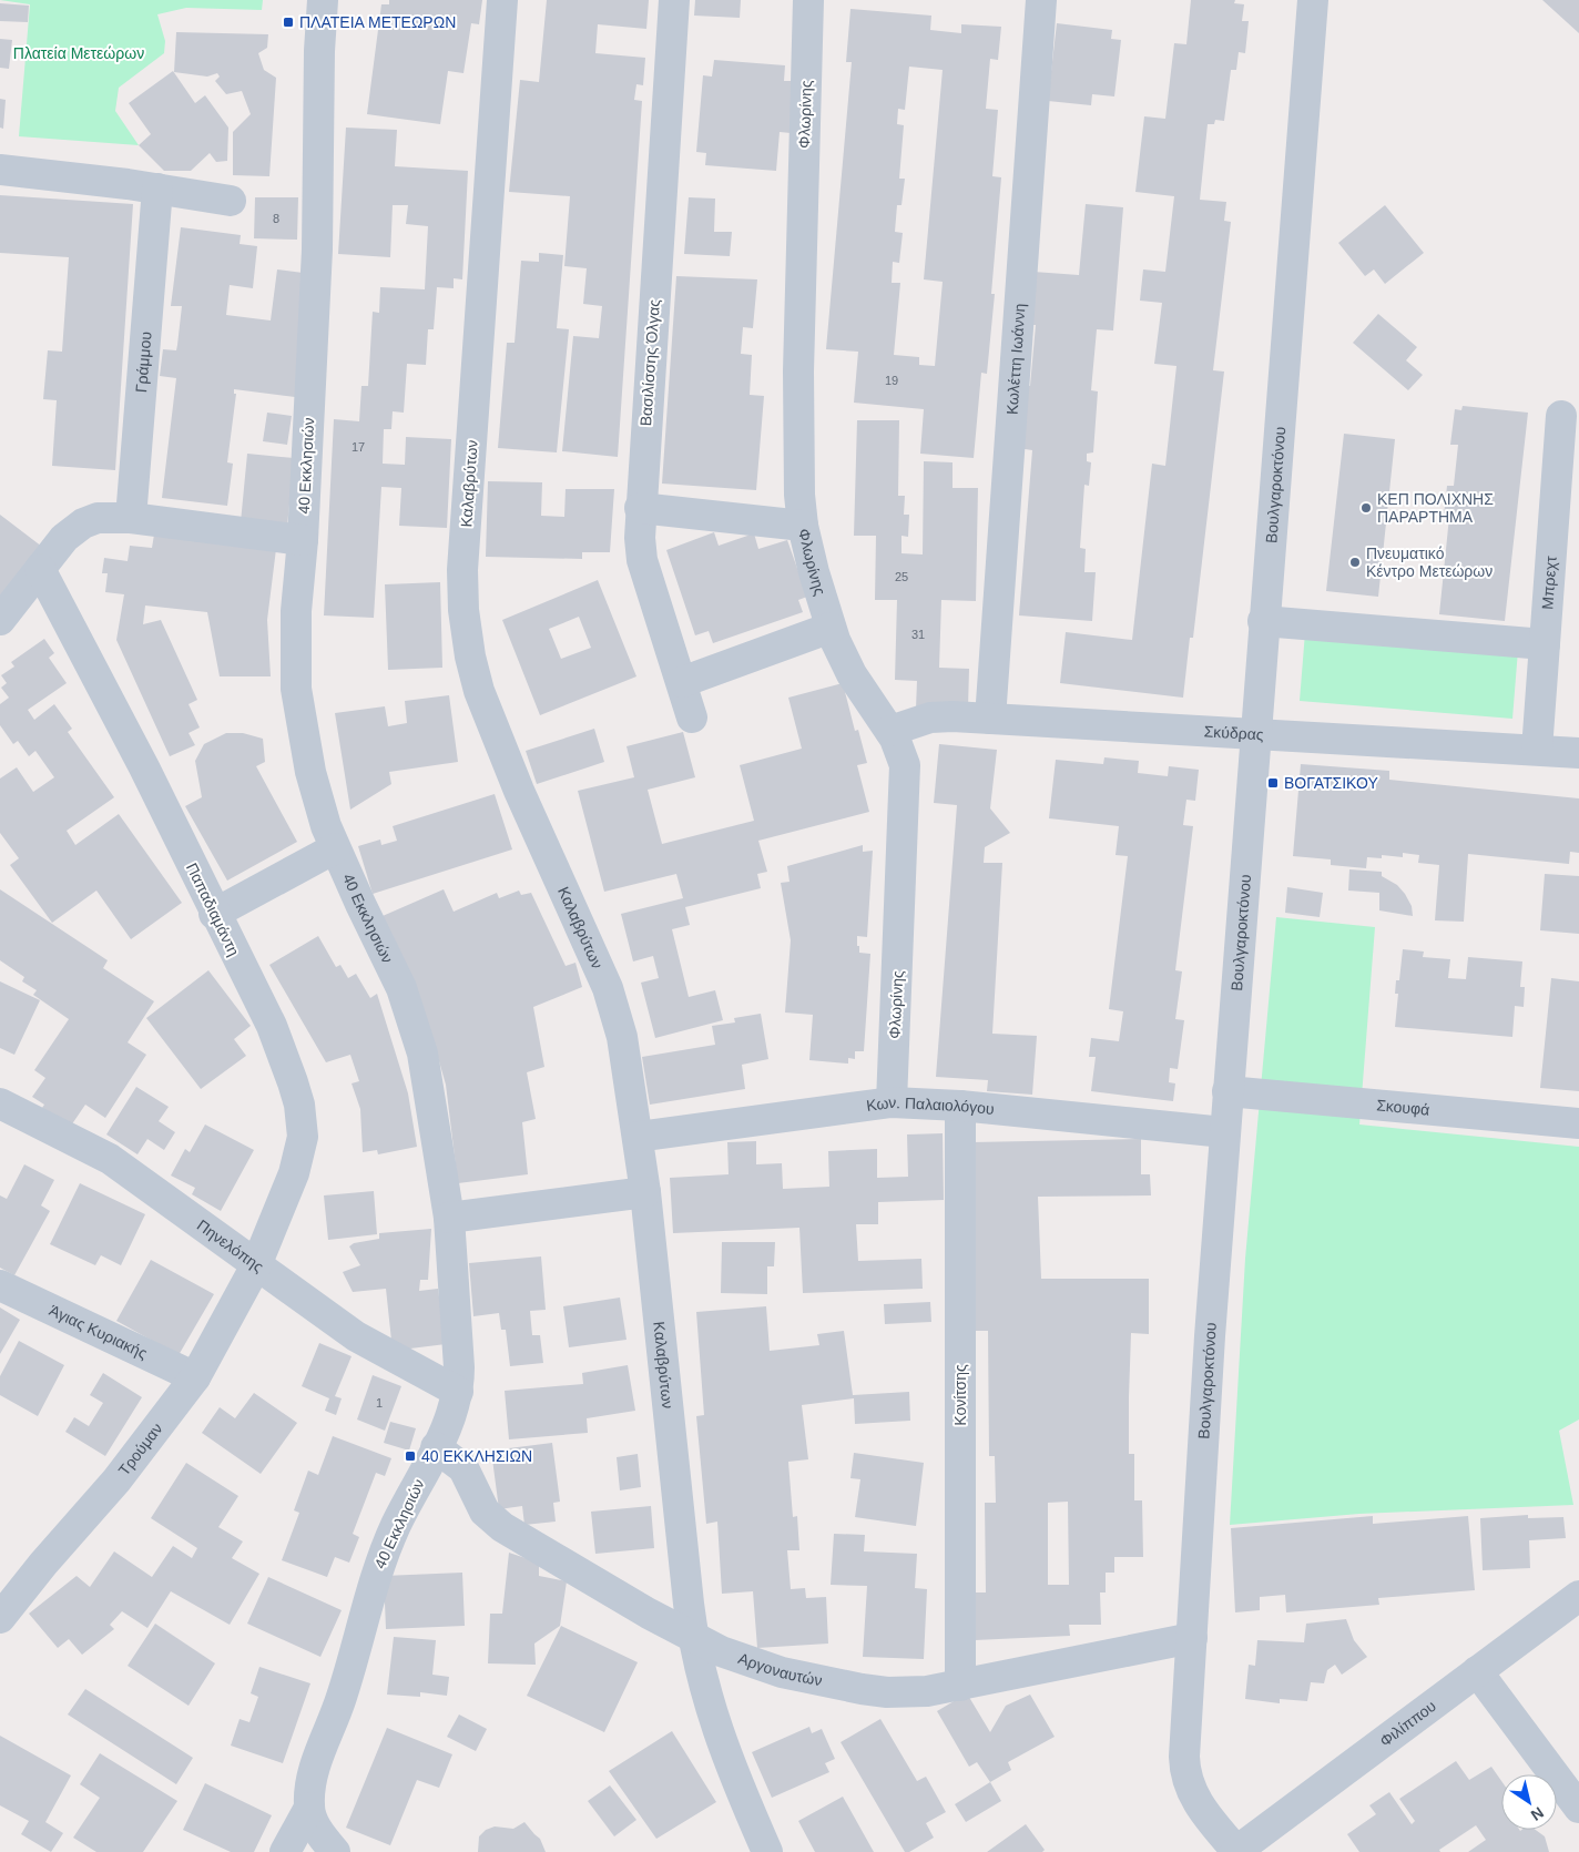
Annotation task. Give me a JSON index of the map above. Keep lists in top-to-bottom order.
{
  "streets": {
    "street": [
      "Φλωρίνης",
      "Κωλέττη Ιωάννη",
      "Γράμμου",
      "Βασιλίσσης Όλγας",
      "40 Εκκλησιών",
      "Καλαβρύτων",
      "Βουλγαροκτόνου",
      "Μπρεχτ",
      "Σκύδρας",
      "Παπαδιαμάντη",
      "Σκουφά",
      "Κων. Παλαιολόγου",
      "Πηνελόπης",
      "Άγιας Κυριακής",
      "Κονίτσης",
      "Τρούμαν",
      "Αργοναυτών",
      "Φιλίππου"
    ]
  },
  "crossings": [
    ["Φλωρίνης", "Σκύδρας"],
    ["Φλωρίνης", "Κων. Παλαιολόγου"],
    ["Κωλέττη Ιωάννη", "Σκύδρας"],
    ["40 Εκκλησιών", "Πηνελόπης"],
    ["40 Εκκλησιών", "Αργοναυτών"],
    ["Καλαβρύτων", "Κων. Παλαιολόγου"],
    ["Καλαβρύτων", "Αργοναυτών"],
    ["Βουλγαροκτόνου", "Σκύδρας"],
    ["Βουλγαροκτόνου", "Σκουφά"],
    ["Βουλγαροκτόνου", "Κων. Παλαιολόγου"],
    ["Βουλγαροκτόνου", "Αργοναυτών"],
    ["Βουλγαροκτόνου", "Φιλίππου"],
    ["Μπρεχτ", "Σκύδρας"],
    ["Παπαδιαμάντη", "Πηνελόπης"],
    ["Παπαδιαμάντη", "Τρούμαν"],
    ["Κων. Παλαιολόγου", "Κονίτσης"],
    ["Πηνελόπης", "Τρούμαν"],
    ["Άγιας Κυριακής", "Τρούμαν"],
    ["Κονίτσης", "Αργοναυτών"]
  ],
  "parks": ["Πλατεία Μετεώρων"],
  "places": {
    "transit": ["ΠΛΑΤΕΙΑ ΜΕΤΕΩΡΩΝ", "ΒΟΓΑΤΣΙΚΟΥ", "40 ΕΚΚΛΗΣΙΩΝ"],
    "other": ["ΚΕΠ ΠΟΛΙΧΝΗΣ ΠΑΡΑΡΤΗΜΑ", "Πνευματικό Κέντρο Μετεώρων"]
  },
  "house_numbers": [
    "8",
    "19",
    "17",
    "25",
    "31",
    "1"
  ],
  "north": "bottom right"
}
